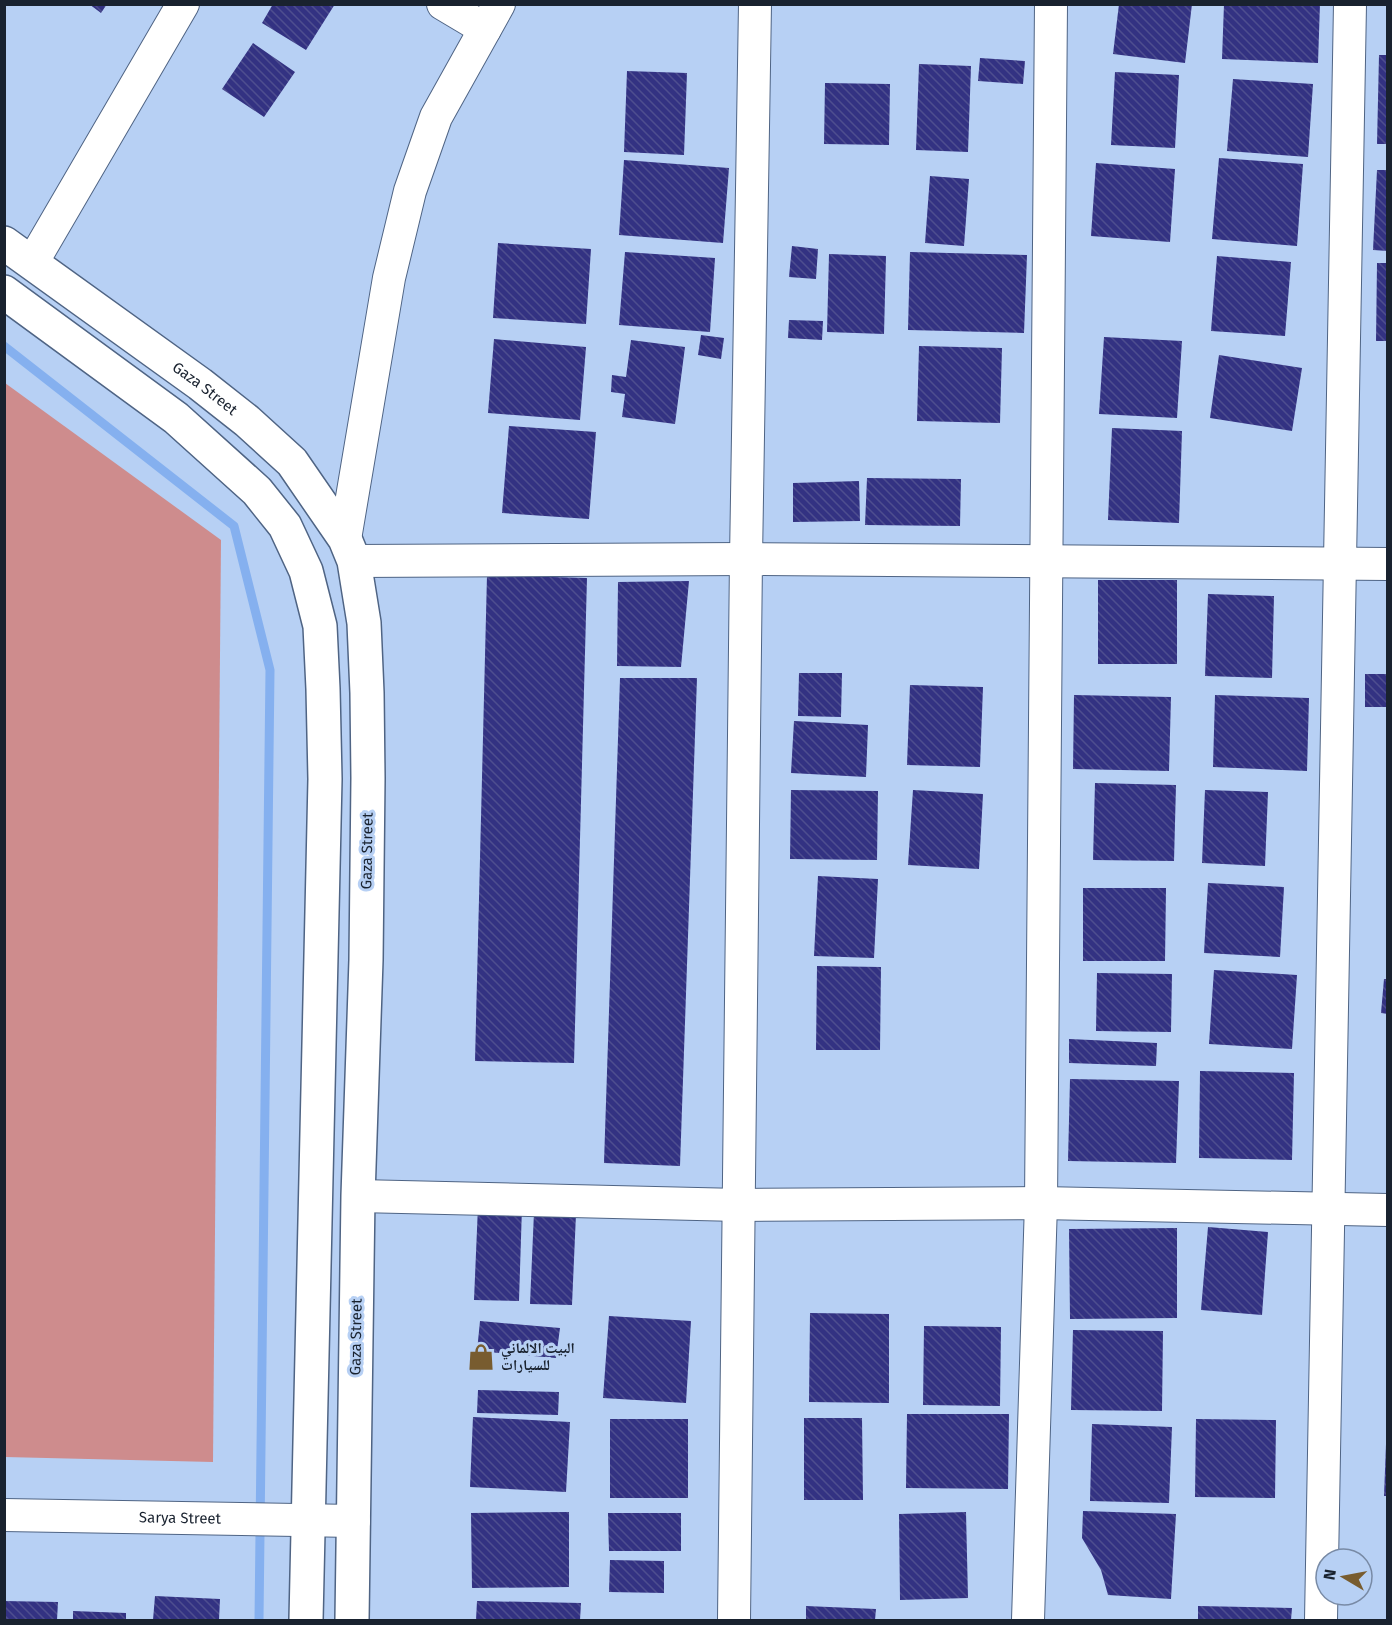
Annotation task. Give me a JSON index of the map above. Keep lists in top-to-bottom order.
{
  "streets": {
    "main road": ["Gaza Street"],
    "street": ["Sarya Street"]
  },
  "crossings": [
    ["Gaza Street", "Sarya Street"]
  ],
  "places": {
    "shop": ["البيت الالماني للسيارات"]
  },
  "north": "left"
}
